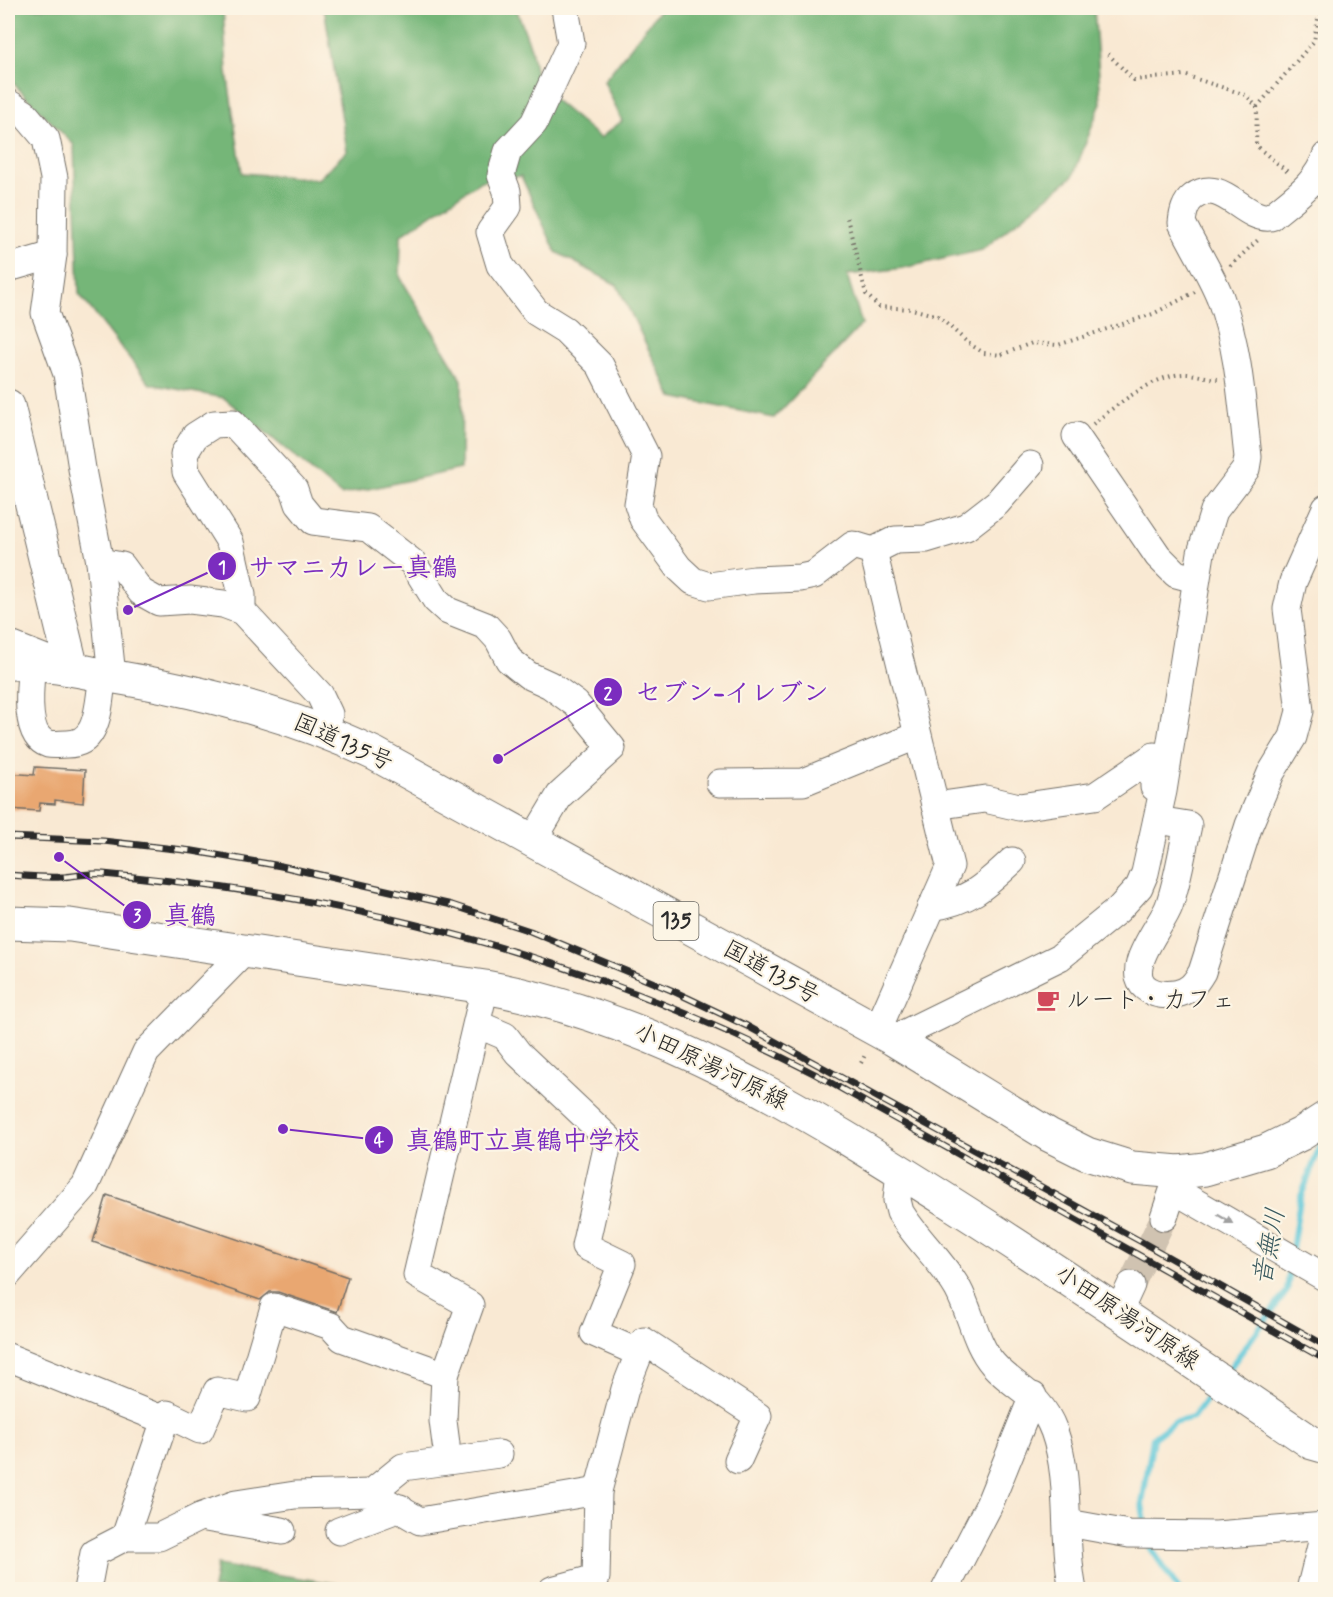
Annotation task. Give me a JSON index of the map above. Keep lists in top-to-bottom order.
{
  "streets": {
    "main road": ["国道135号", "135", "小田原湯河原線"]
  },
  "water": ["音無川"],
  "places": {
    "other": [
      "サマニカレー真鶴",
      "セブン-イレブン",
      "真鶴",
      "真鶴町立真鶴中学校"
    ],
    "cafe": ["ルート・カフェ"]
  }
}
